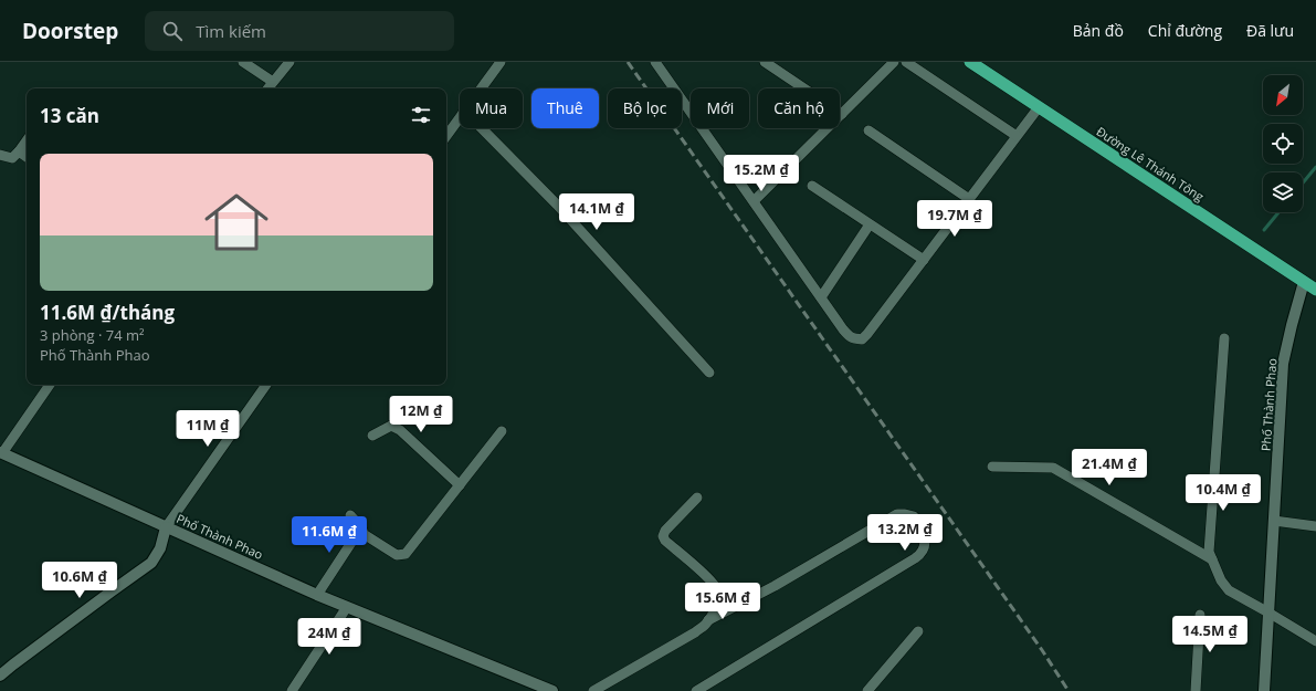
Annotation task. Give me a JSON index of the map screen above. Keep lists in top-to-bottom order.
{
  "streets": {
    "highway": ["Đường Lê Thánh Tông"],
    "street": ["Phố Thành Phao"]
  },
  "crossings": [
    ["Đường Lê Thánh Tông", "Phố Thành Phao"]
  ],
  "north": "bottom left",
  "page": {
    "header": "Doorstep",
    "search": "Tìm kiếm",
    "nav": ["Bản đồ", "Chỉ đường", "Đã lưu"],
    "chip": [
      "Mua",
      "Thuê",
      "Bộ lọc",
      "Mới",
      "Căn hộ"
    ],
    "heading": "13 căn",
    "list": [
      {
        "name": "11.6M ₫/tháng",
        "note": "3 phòng · 74 m² · Phố Thành Phao"
      }
    ],
    "price": [
      "15.2M ₫",
      "14.1M ₫",
      "19.7M ₫",
      "12M ₫",
      "11M ₫",
      "21.4M ₫",
      "10.4M ₫",
      "13.2M ₫",
      "11.6M ₫",
      "10.6M ₫",
      "15.6M ₫",
      "14.5M ₫",
      "24M ₫"
    ]
  }
}
